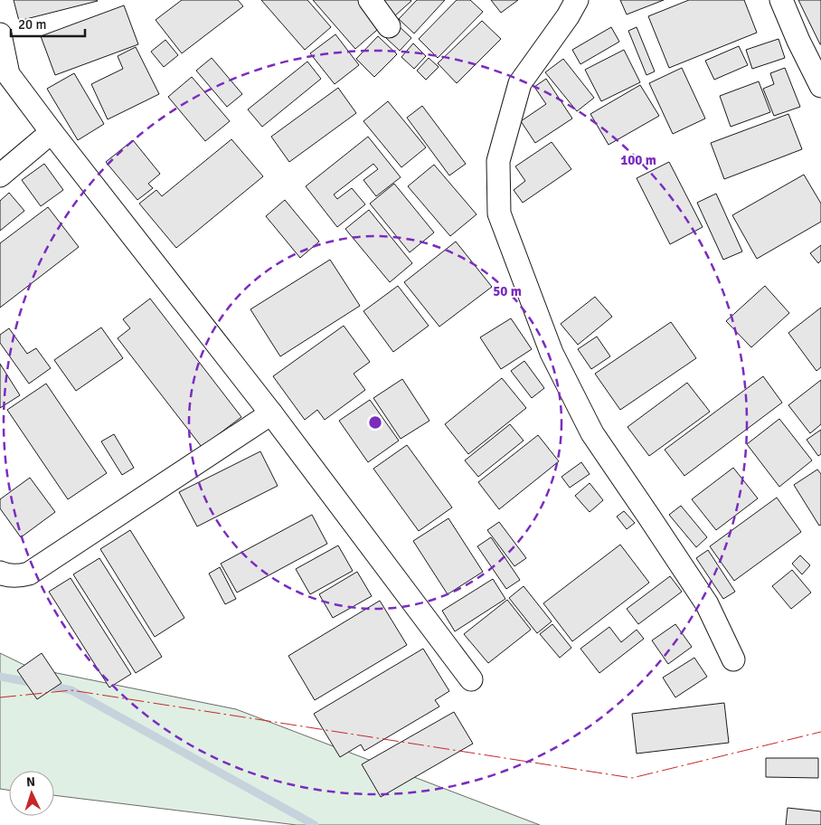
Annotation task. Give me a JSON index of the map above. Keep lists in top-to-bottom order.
{
  "scale_bar": "20 m",
  "north": "top",
  "rings": ["100 m", "50 m"]
}
